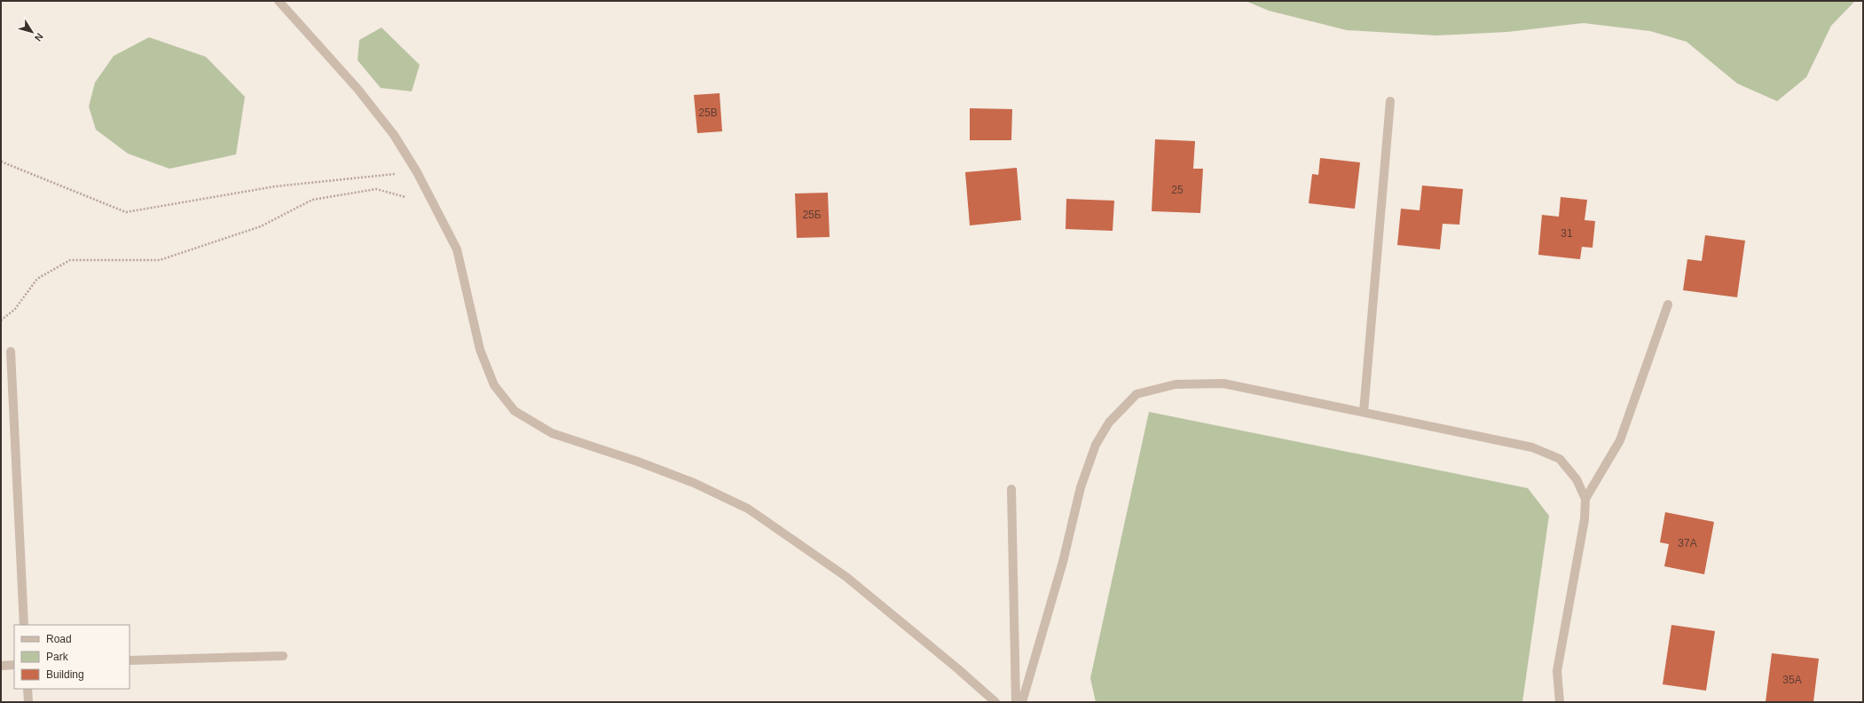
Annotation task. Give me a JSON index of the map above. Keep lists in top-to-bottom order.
{
  "house_numbers": [
    "25В",
    "25",
    "25Б",
    "31",
    "37А",
    "35А"
  ],
  "legend": ["Road", "Park", "Building"],
  "north": "bottom right"
}
